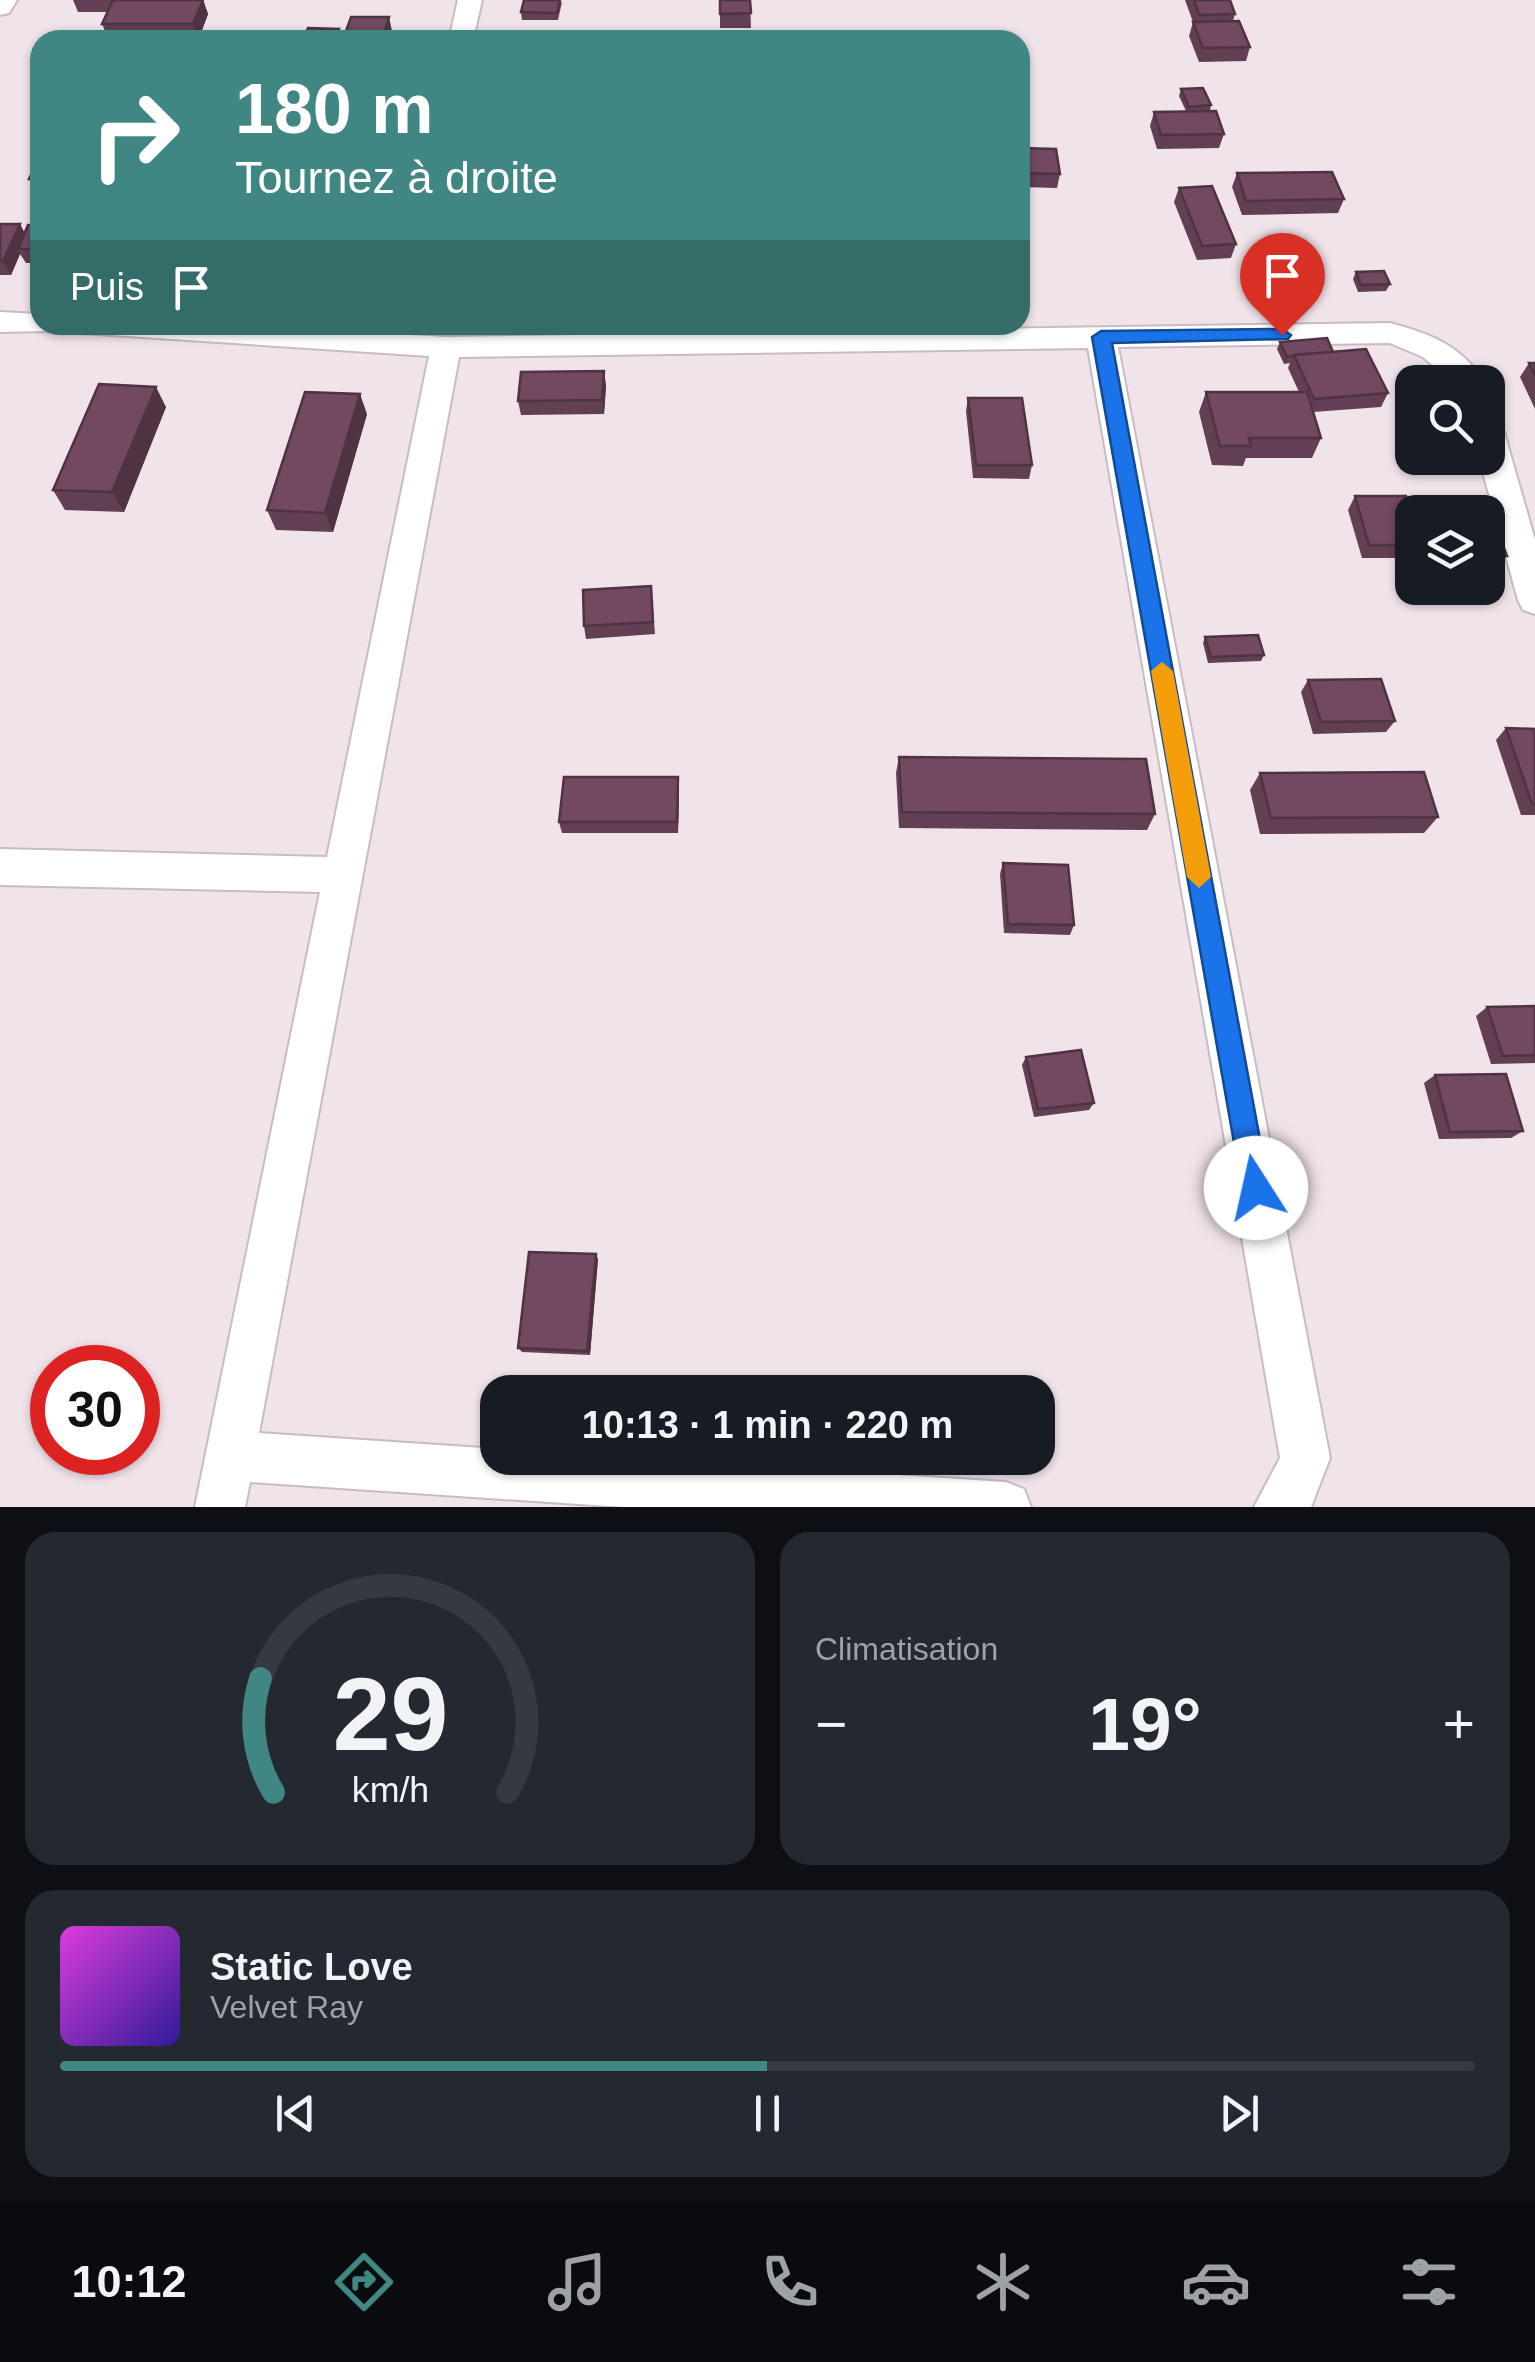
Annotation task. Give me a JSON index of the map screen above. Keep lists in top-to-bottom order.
{
  "page": {
    "turn": ["180 m", "Tournez à droite"],
    "then": "Puis",
    "limit": "30",
    "trip": "10:13 · 1 min · 220 m",
    "tile": "Climatisation",
    "heat": ["−", "19°", "+"],
    "song": ["Static Love", "Velvet Ray"],
    "tabs": "10:12",
    "gauge": ["29", "km/h"]
  }
}
